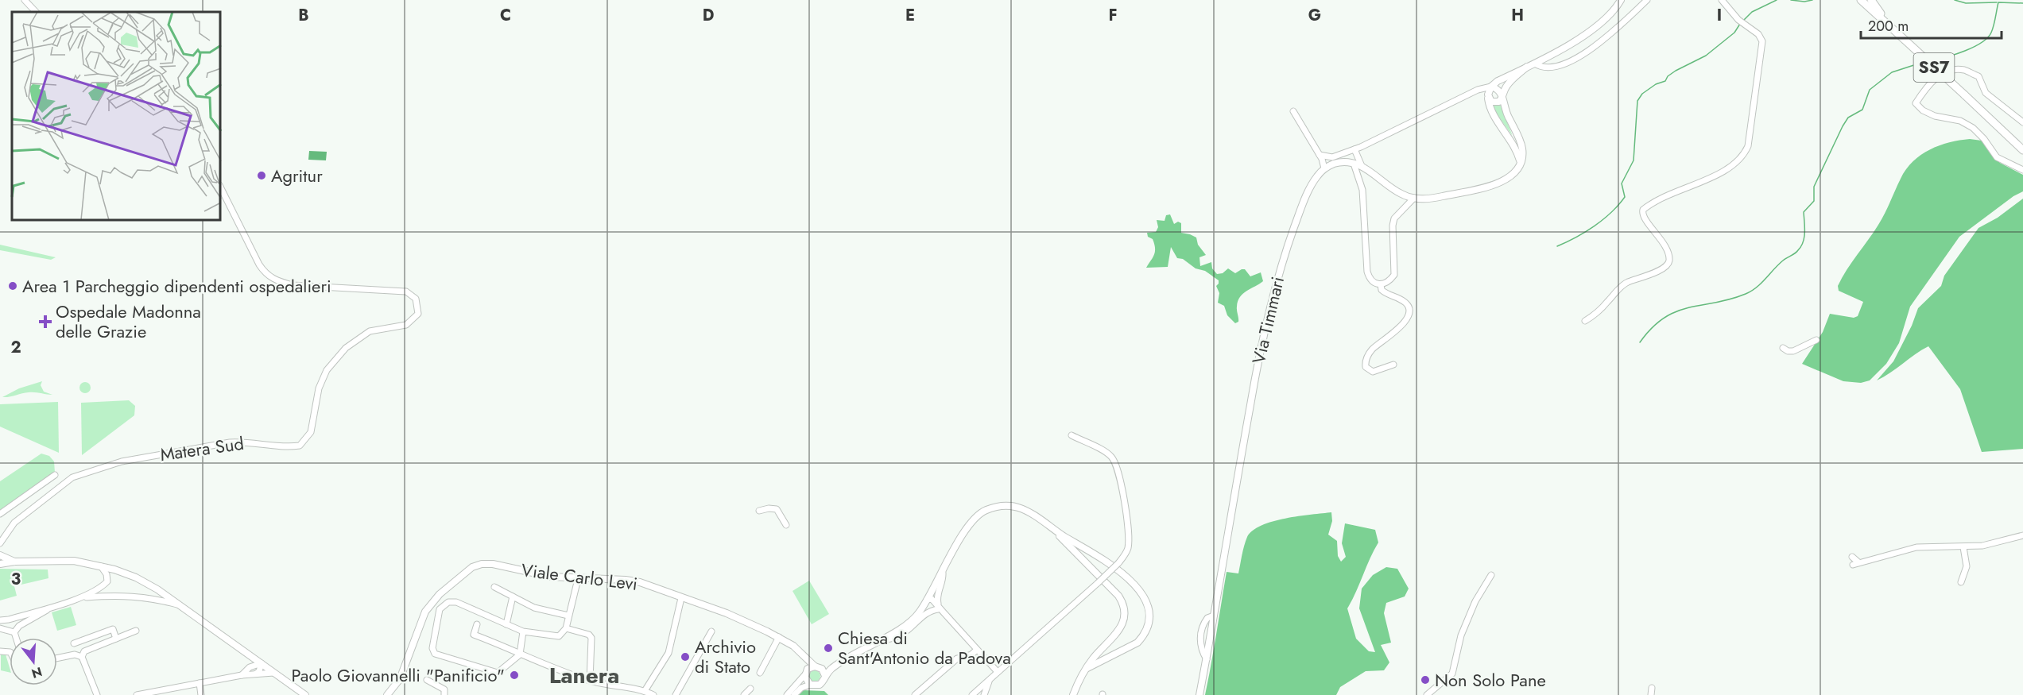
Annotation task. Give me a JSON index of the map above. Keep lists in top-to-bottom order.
{
  "streets": {
    "highway": ["SS7"],
    "main road": ["Via Timmari", "Viale Carlo Levi"],
    "street": ["Matera Sud"]
  },
  "districts": ["Lanera"],
  "places": {
    "other": [
      "Agritur",
      "Area 1 Parcheggio dipendenti ospedalieri",
      "Chiesa di Sant'Antonio da Padova",
      "Archivio di Stato",
      "Paolo Giovannelli \"Panificio\"",
      "Non Solo Pane"
    ],
    "health": ["Ospedale Madonna delle Grazie"]
  },
  "scale_bar": "200 m",
  "north": "bottom",
  "grid": {
    "columns": [
      "B",
      "C",
      "D",
      "E",
      "F",
      "G",
      "H",
      "I"
    ],
    "rows": ["2", "3"]
  }
}
